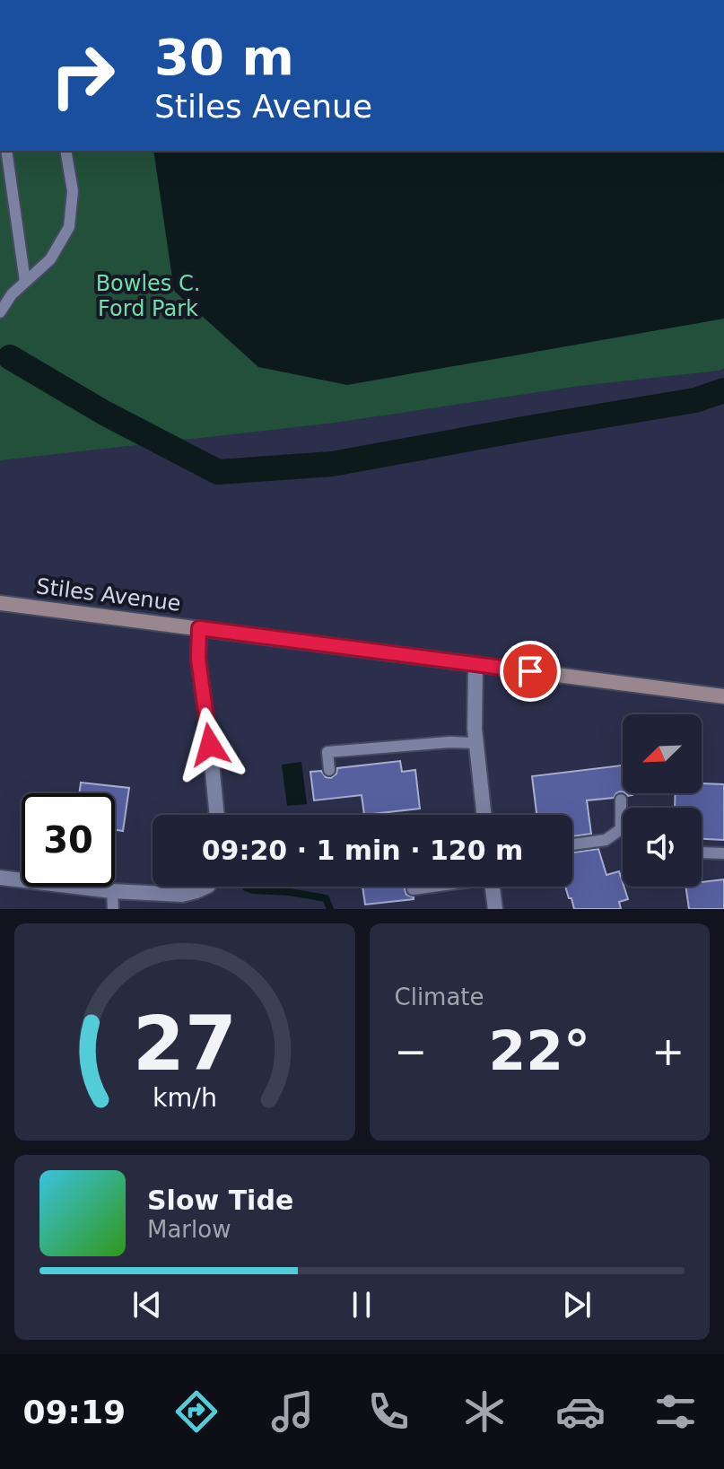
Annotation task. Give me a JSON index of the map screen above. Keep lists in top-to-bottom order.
{
  "streets": {
    "street": ["Stiles Avenue"]
  },
  "parks": ["Bowles C. Ford Park"],
  "north": "bottom left",
  "page": {
    "turn": ["30 m", "Stiles Avenue"],
    "limit": "30",
    "trip": "09:20 · 1 min · 120 m",
    "tile": "Climate",
    "heat": ["−", "22°", "+"],
    "song": ["Slow Tide", "Marlow"],
    "tabs": "09:19",
    "gauge": ["27", "km/h"]
  }
}
